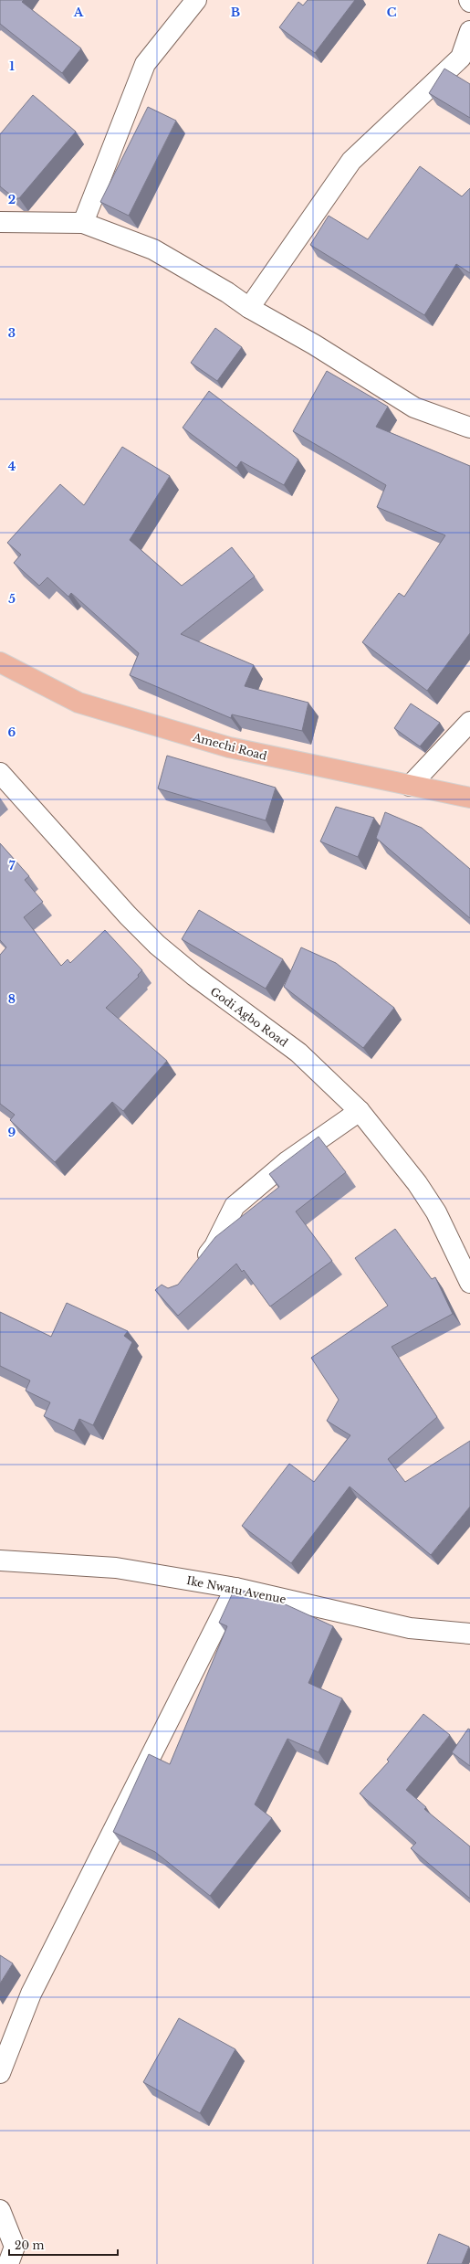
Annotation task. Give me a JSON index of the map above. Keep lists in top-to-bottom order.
{
  "streets": {
    "main road": ["Amechi Road"],
    "street": ["Godi Agbo Road", "Ike Nwatu Avenue"]
  },
  "scale_bar": "20 m",
  "grid": {
    "columns": ["A", "B", "C"],
    "rows": [
      "1",
      "2",
      "3",
      "4",
      "5",
      "6",
      "7",
      "8",
      "9"
    ]
  }
}
